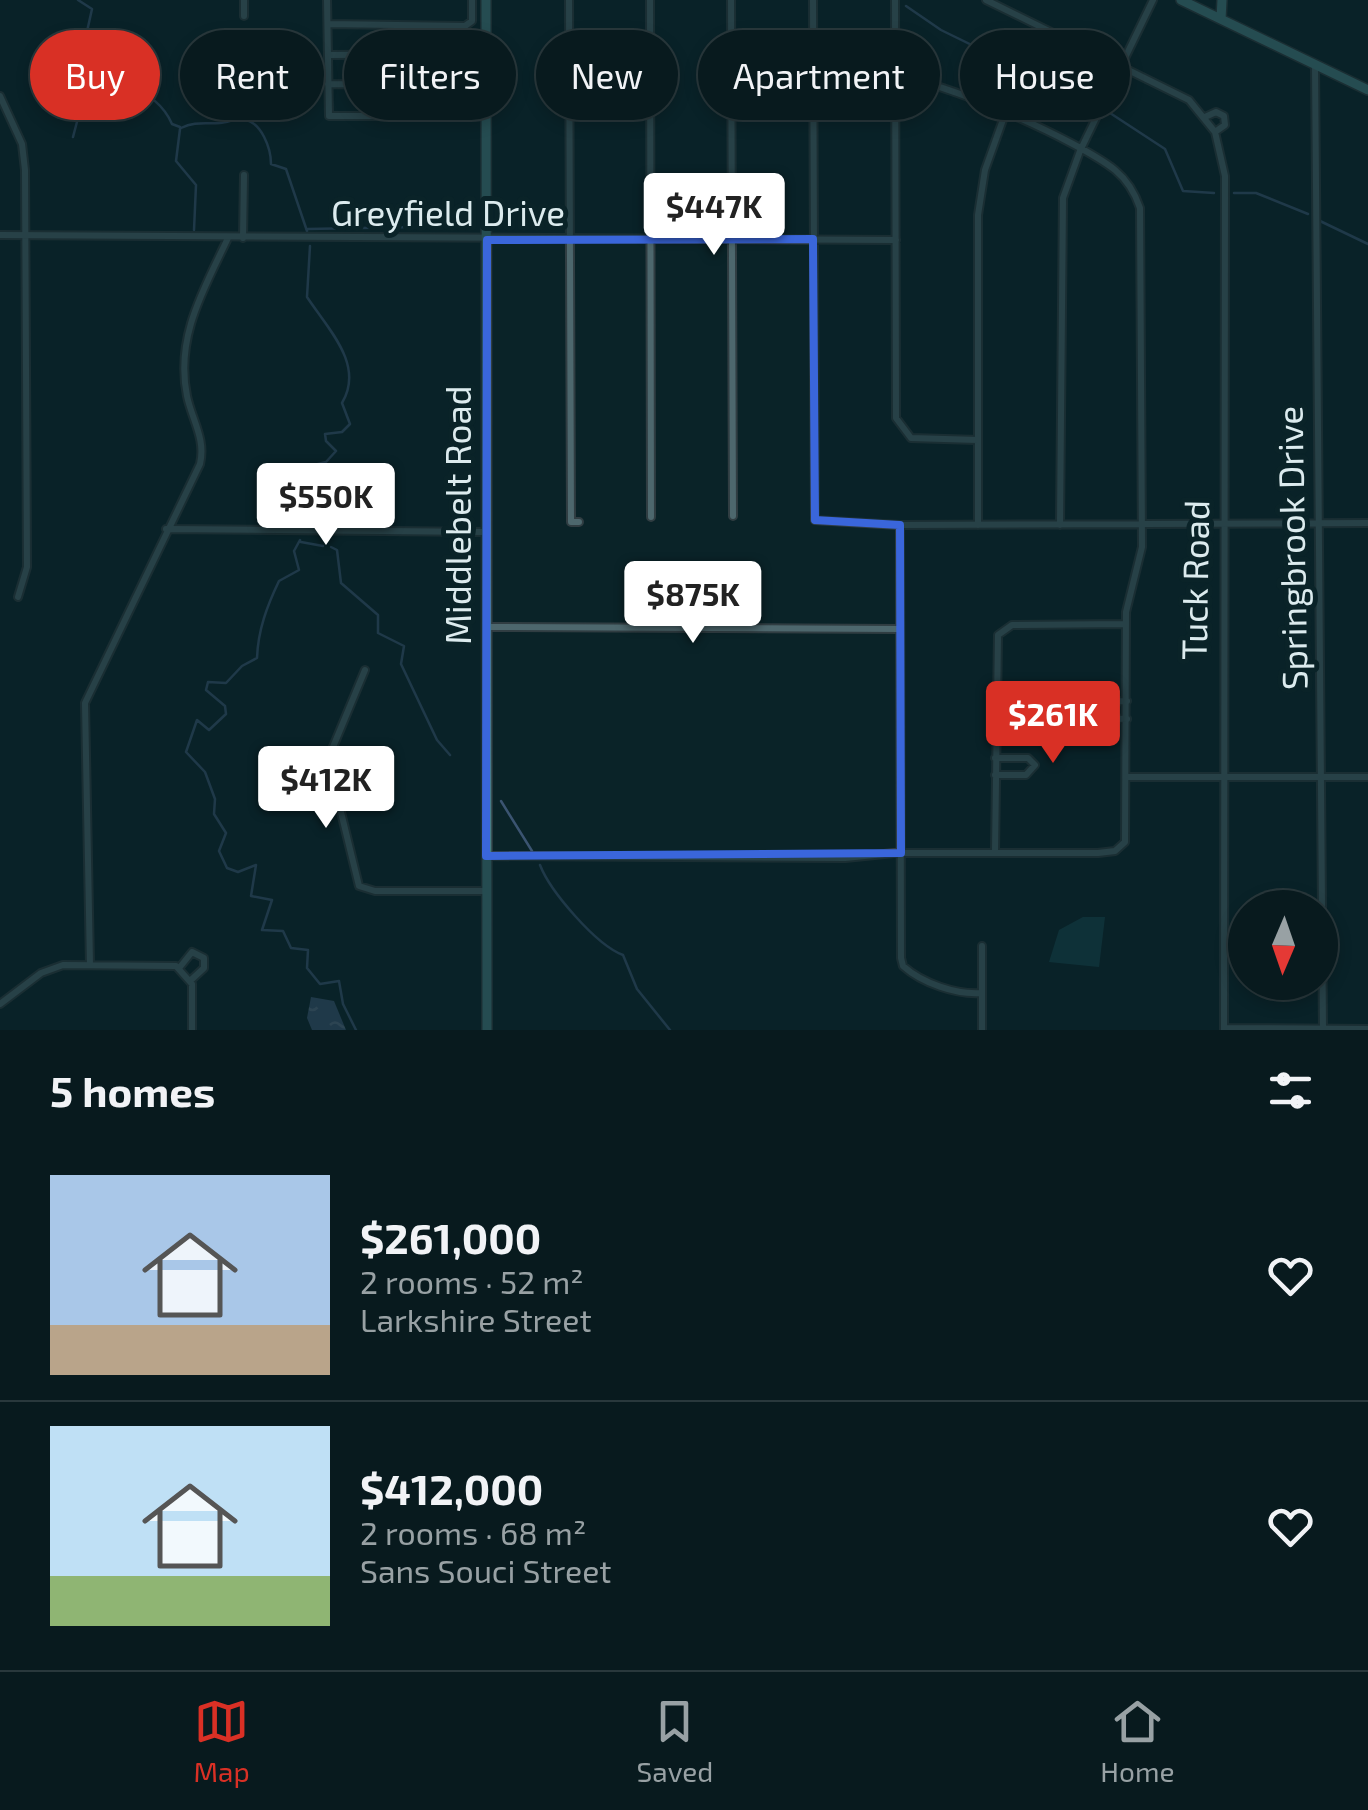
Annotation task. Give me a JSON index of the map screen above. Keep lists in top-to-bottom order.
{
  "streets": {
    "street": [
      "Greyfield Drive",
      "Middlebelt Road",
      "Springbrook Drive",
      "Tuck Road"
    ]
  },
  "crossings": [
    ["Greyfield Drive", "Middlebelt Road"]
  ],
  "north": "bottom",
  "page": {
    "chip": [
      "Buy",
      "Rent",
      "Filters",
      "New",
      "Apartment",
      "House"
    ],
    "price": [
      "$447K",
      "$550K",
      "$875K",
      "$261K",
      "$412K"
    ],
    "heading": "5 homes",
    "list": [
      {
        "name": "$261,000",
        "note": "2 rooms · 52 m² · Larkshire Street"
      },
      {
        "name": "$412,000",
        "note": "2 rooms · 68 m² · Sans Souci Street"
      }
    ],
    "tabs": ["Map", "Saved", "Home"]
  }
}
